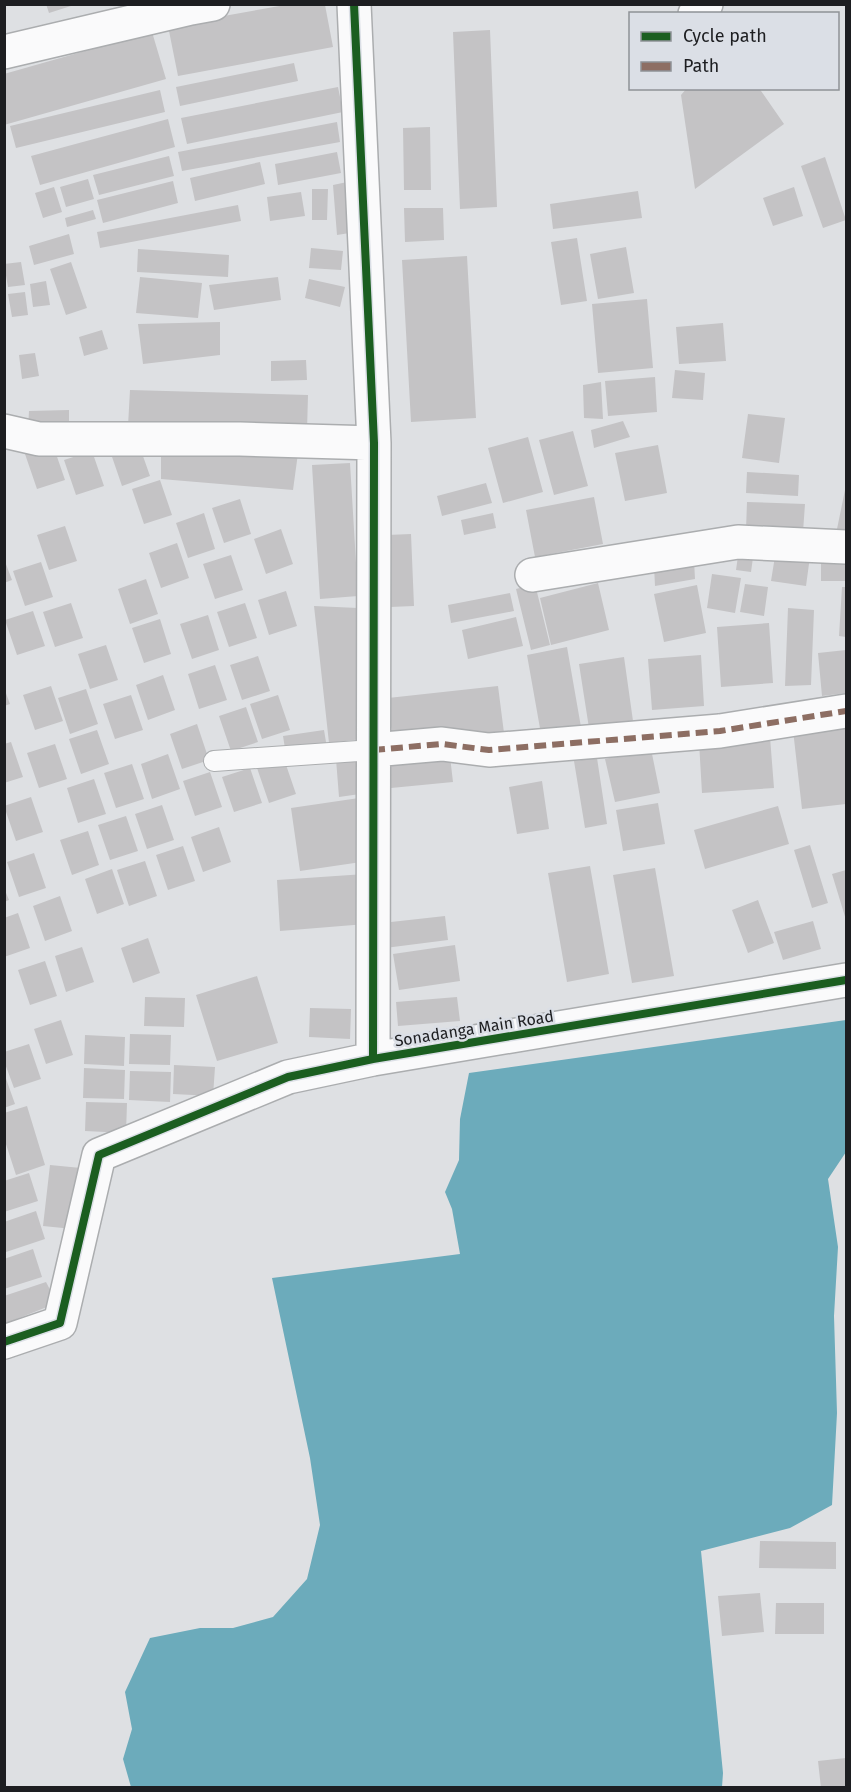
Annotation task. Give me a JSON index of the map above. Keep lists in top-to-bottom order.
{
  "streets": {
    "street": ["Sonadanga Main Road"]
  },
  "legend": ["Cycle path", "Path"]
}
